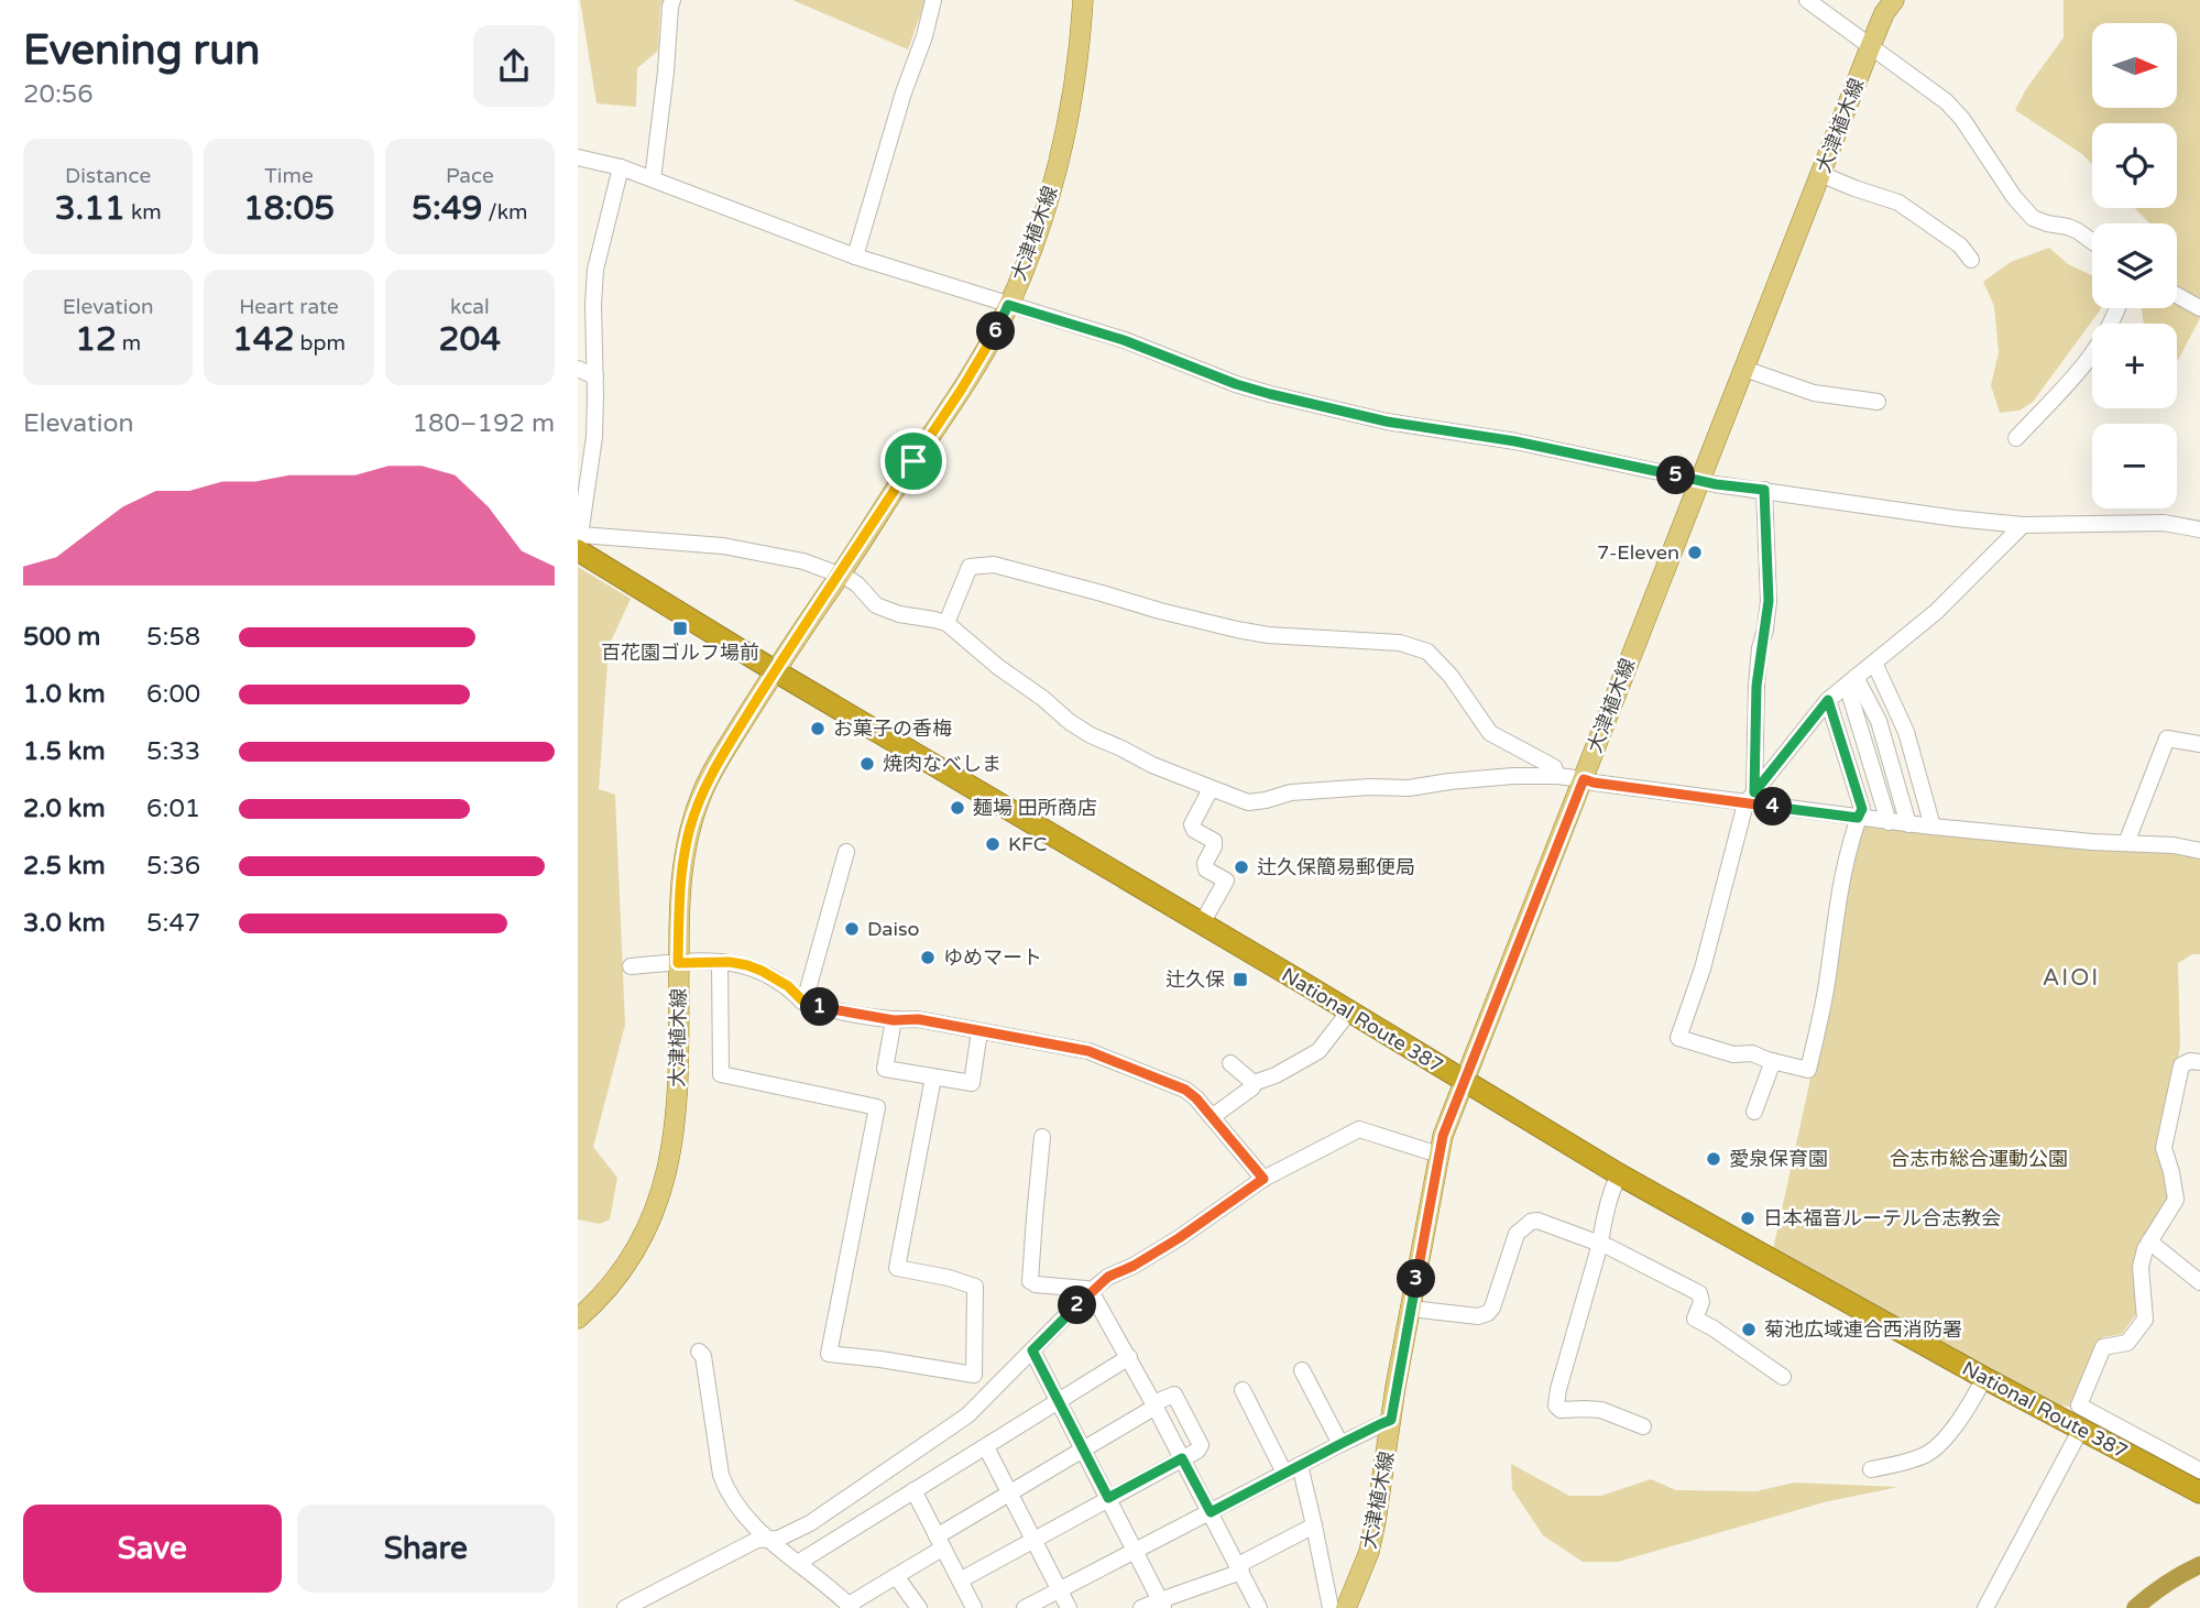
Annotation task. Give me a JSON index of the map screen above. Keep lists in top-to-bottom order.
{
  "streets": {
    "highway": ["National Route 387"],
    "main road": ["大津植木線"]
  },
  "crossings": [
    ["大津植木線", "National Route 387"]
  ],
  "districts": ["AIOI"],
  "parks": ["合志市総合運動公園"],
  "places": {
    "other": [
      "7-Eleven",
      "お菓子の香梅",
      "焼肉なべしま",
      "麺場 田所商店",
      "KFC",
      "辻久保簡易郵便局",
      "Daiso",
      "ゆめマート",
      "愛泉保育園",
      "日本福音ルーテル合志教会",
      "菊池広域連合西消防署"
    ],
    "transit": ["百花園ゴルフ場前", "辻久保"]
  },
  "north": "right",
  "page": {
    "heading": ["Evening run", "20:56"],
    "map_buttons": ["+", "−"],
    "stats": [
      ["Distance", "3.11 km"],
      ["Time", "18:05"],
      ["Pace", "5:49 /km"],
      ["Elevation", "12 m"],
      ["Heart rate", "142 bpm"],
      ["kcal", "204"]
    ],
    "pins": [
      "6",
      "5",
      "4",
      "1",
      "3",
      "2"
    ],
    "chart": ["Elevation", "180–192 m"],
    "list": [
      {
        "name": "500 m",
        "note": "5:58"
      },
      {
        "name": "1.0 km",
        "note": "6:00"
      },
      {
        "name": "1.5 km",
        "note": "5:33"
      },
      {
        "name": "2.0 km",
        "note": "6:01"
      },
      {
        "name": "2.5 km",
        "note": "5:36"
      },
      {
        "name": "3.0 km",
        "note": "5:47"
      }
    ],
    "buttons": ["Save", "Share"]
  }
}
